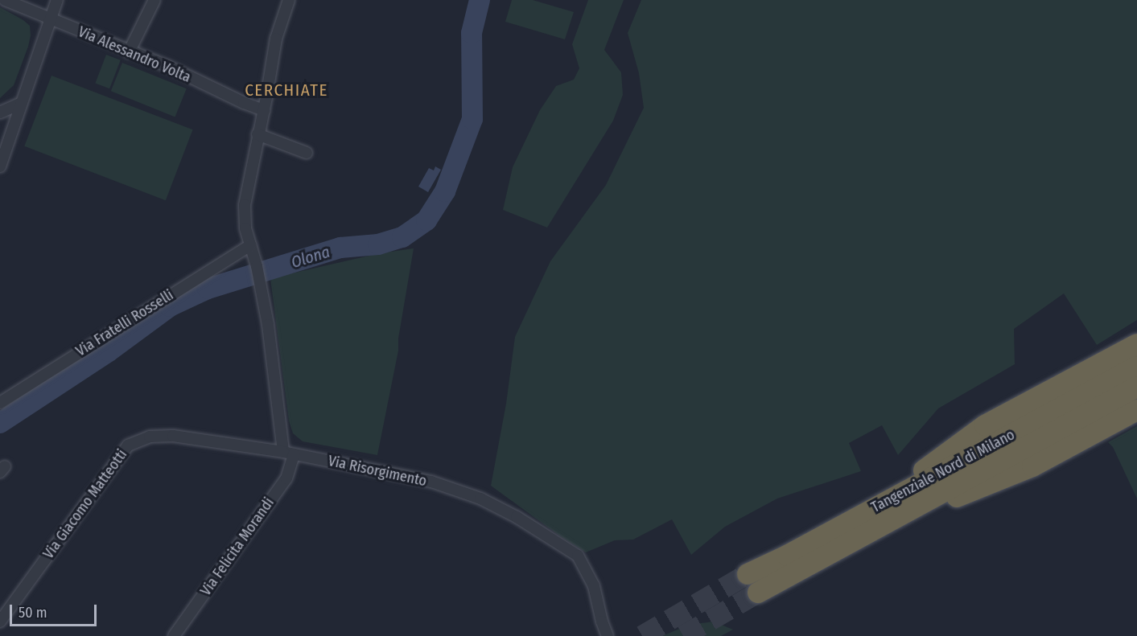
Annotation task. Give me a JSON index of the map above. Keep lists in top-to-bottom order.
{
  "streets": {
    "highway": ["Tangenziale Nord di Milano"],
    "street": [
      "Via Alessandro Volta",
      "Via Fratelli Rosselli",
      "Via Risorgimento",
      "Via Giacomo Matteotti",
      "Via Felicita Morandi"
    ]
  },
  "crossings": [
    ["Via Risorgimento", "Via Giacomo Matteotti"],
    ["Via Risorgimento", "Via Felicita Morandi"],
    ["Via Giacomo Matteotti", "Via Felicita Morandi"]
  ],
  "districts": ["CERCHIATE"],
  "water": ["Olona"],
  "scale_bar": "50 m"
}
